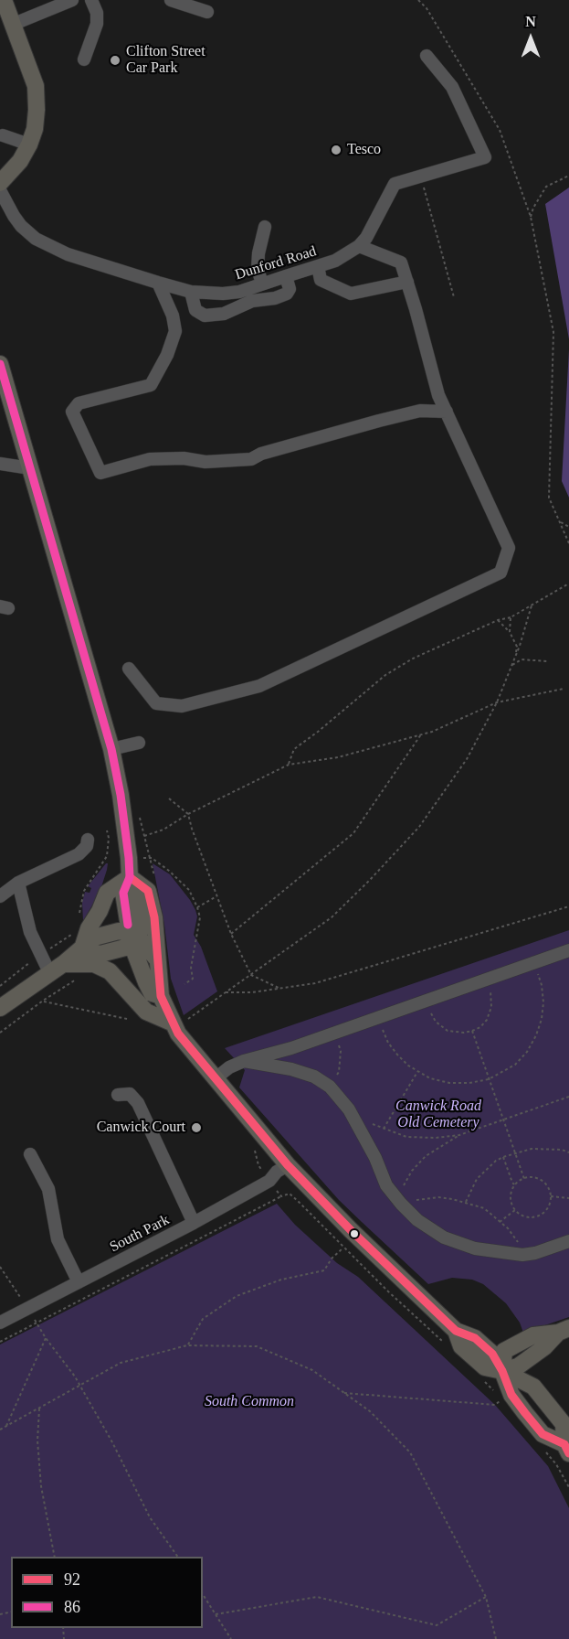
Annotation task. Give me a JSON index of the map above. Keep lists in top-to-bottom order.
{
  "streets": {
    "street": ["Dunford Road", "South Park"]
  },
  "parks": ["Canwick Road Old Cemetery", "South Common"],
  "places": ["Clifton Street Car Park", "Tesco", "Canwick Court"],
  "lines": ["transit line 86", "transit line 92"],
  "legend": ["92", "86"],
  "north": "top"
}
